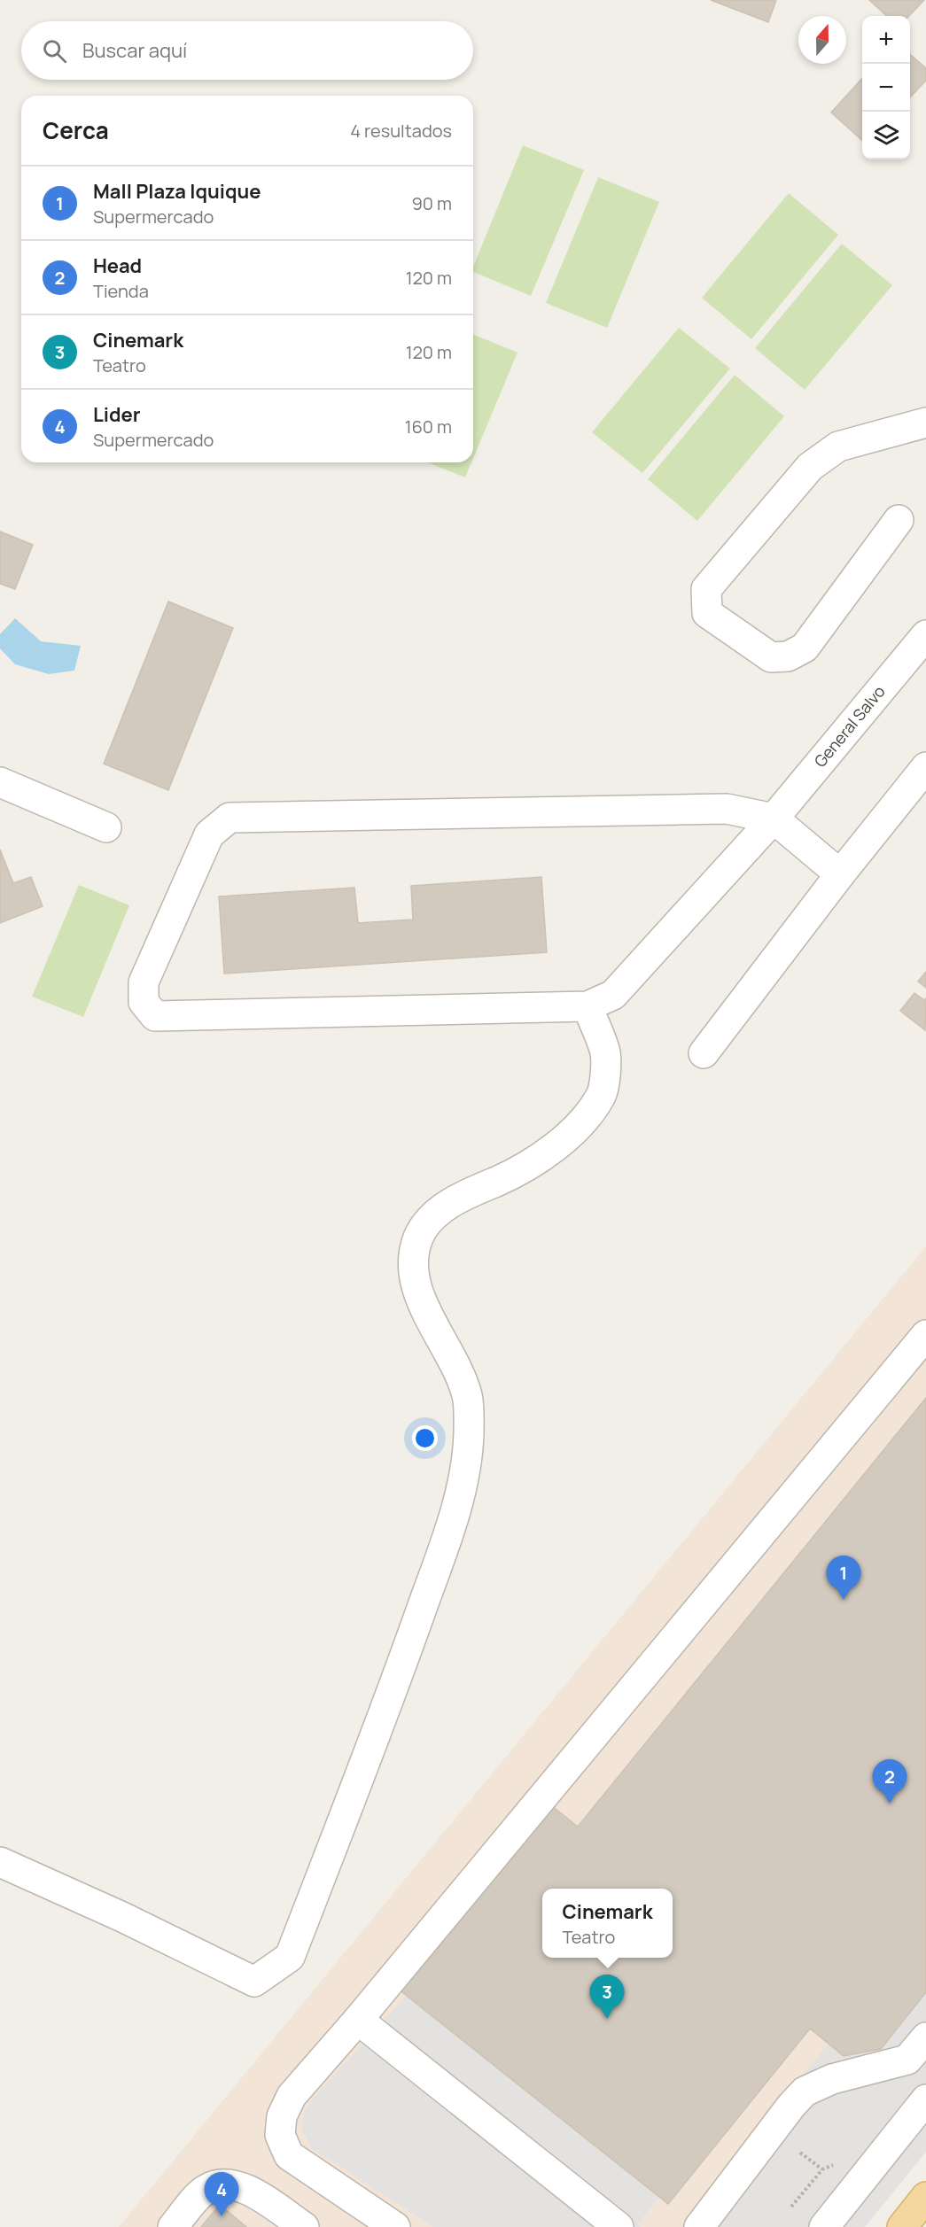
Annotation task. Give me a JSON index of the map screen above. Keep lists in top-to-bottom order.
{
  "streets": {
    "street": ["General Salvo"]
  },
  "north": "top",
  "page": {
    "map_buttons": ["+", "−"],
    "search": "Buscar aquí",
    "heading": ["Cerca", "4 resultados"],
    "list": [
      {
        "mark": "1",
        "name": "Mall Plaza Iquique",
        "note": "Supermercado",
        "value": "90 m"
      },
      {
        "mark": "2",
        "name": "Head",
        "note": "Tienda",
        "value": "120 m"
      },
      {
        "mark": "3",
        "name": "Cinemark",
        "note": "Teatro",
        "value": "120 m"
      },
      {
        "mark": "4",
        "name": "Lider",
        "note": "Supermercado",
        "value": "160 m"
      }
    ],
    "pins": [
      "1",
      "2",
      "3",
      "4"
    ],
    "popup": ["Cinemark", "Teatro"]
  }
}
